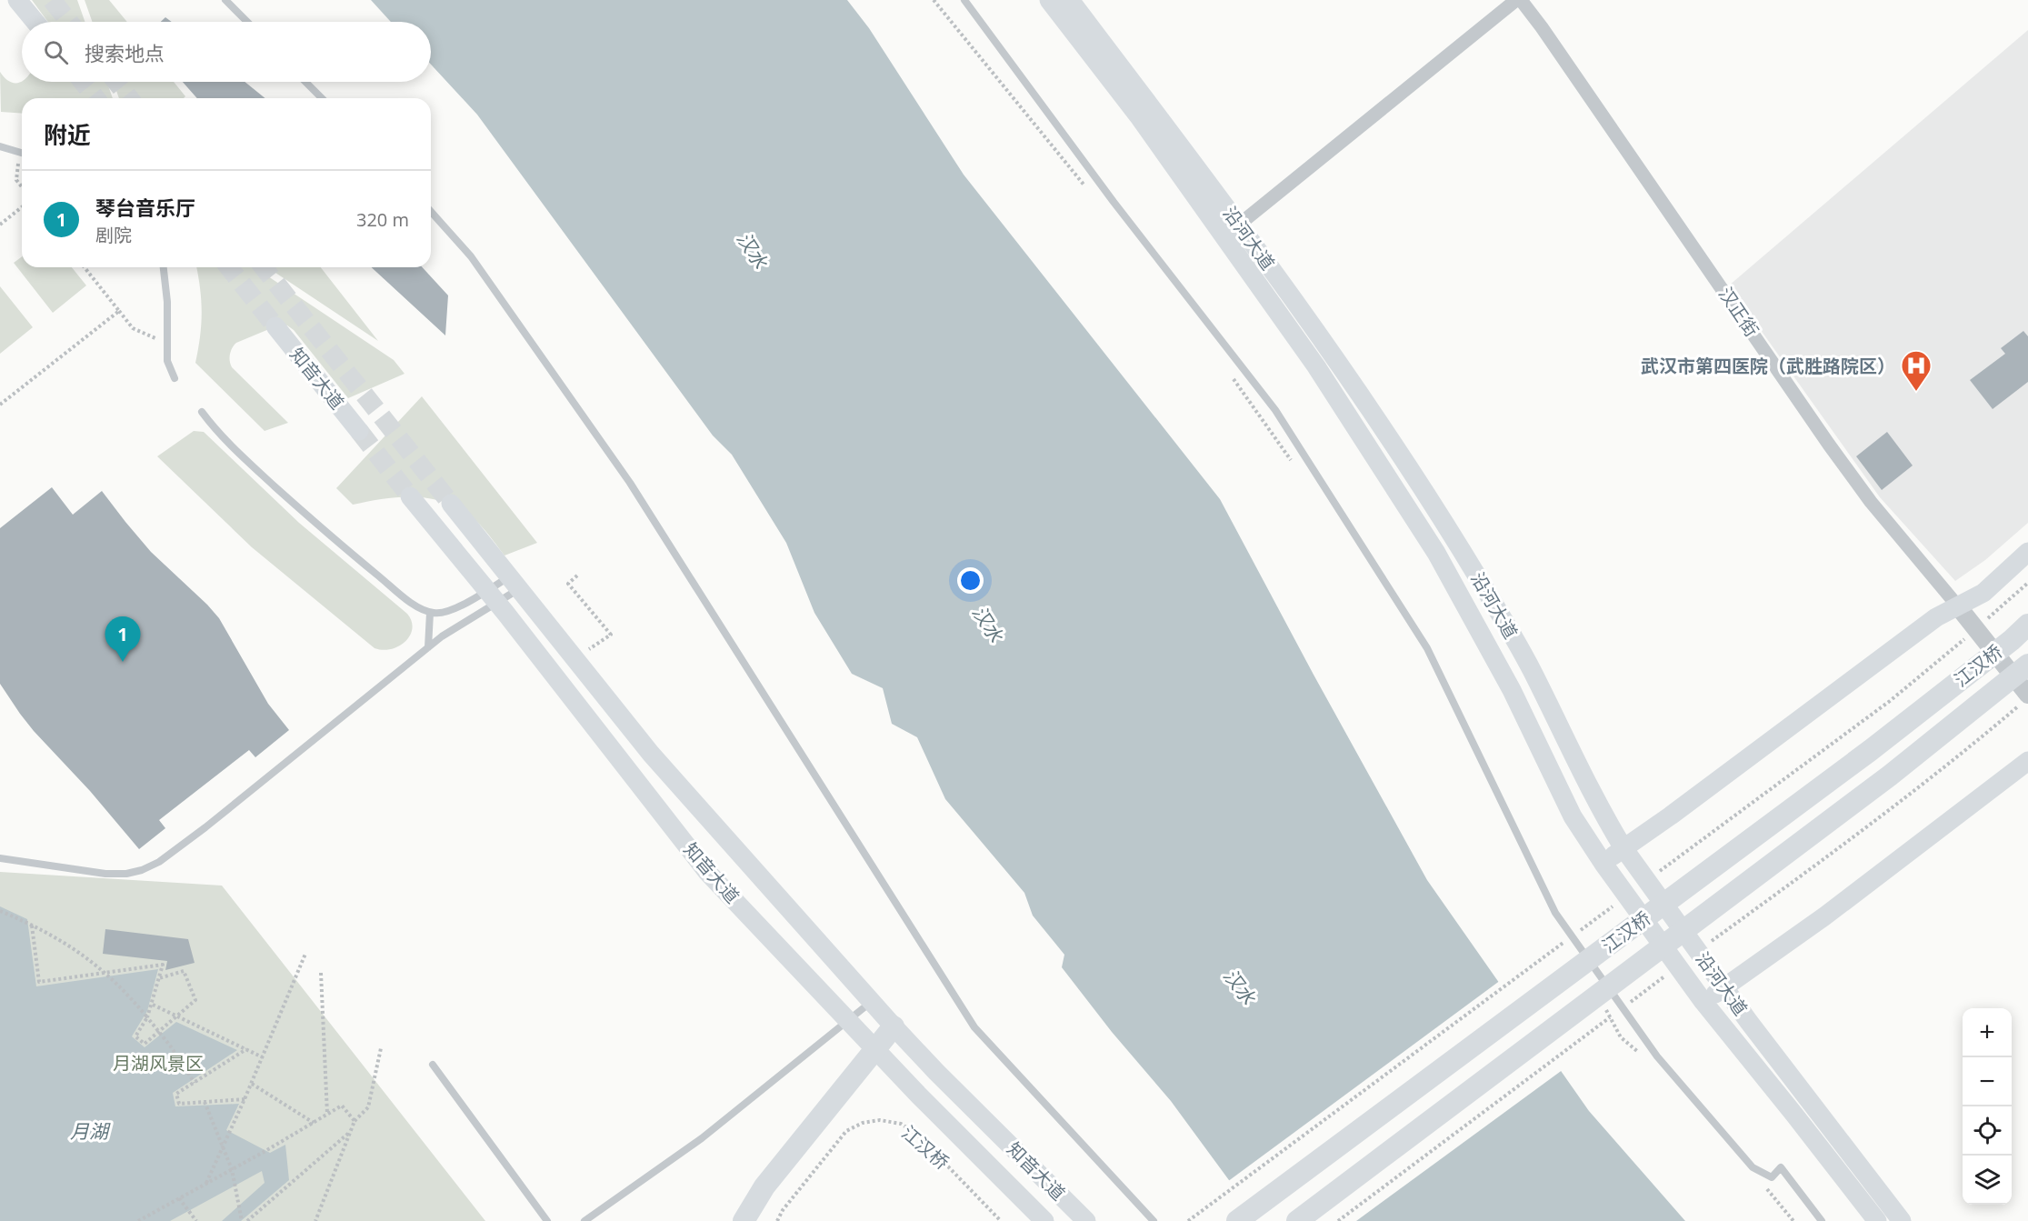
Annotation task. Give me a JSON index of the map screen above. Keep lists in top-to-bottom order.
{
  "streets": {
    "main road": ["沿河大道", "知音大道", "江汉桥"],
    "street": ["汉正街"]
  },
  "water": ["汉水", "月湖"],
  "parks": ["月湖风景区"],
  "places": {
    "hospital": ["武汉市第四医院（武胜路院区）"]
  },
  "page": {
    "search": "搜索地点",
    "heading": "附近",
    "list": [
      {
        "mark": "1",
        "name": "琴台音乐厅",
        "note": "剧院",
        "value": "320 m"
      }
    ],
    "pins": "1",
    "map_buttons": ["+", "−"]
  }
}
